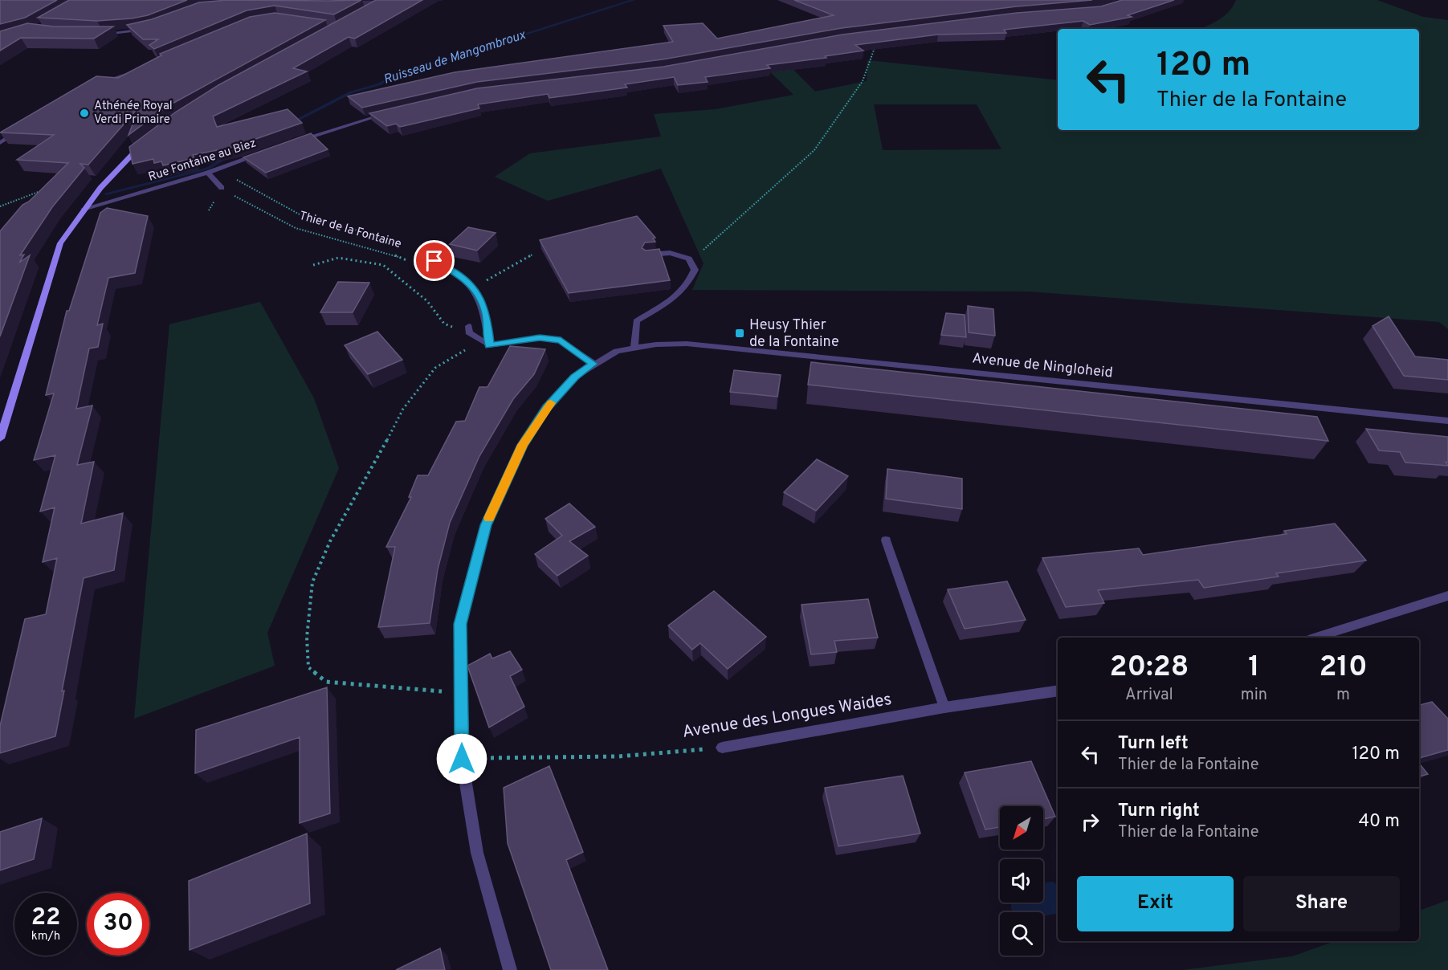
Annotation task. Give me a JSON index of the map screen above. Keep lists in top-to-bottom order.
{
  "streets": {
    "street": [
      "Rue Fontaine au Biez",
      "Thier de la Fontaine",
      "Avenue de Ningloheid",
      "Avenue des Longues Waides"
    ]
  },
  "crossings": [
    ["Avenue de Ningloheid", "Avenue des Longues Waides"]
  ],
  "water": ["Ruisseau de Mangombroux"],
  "places": {
    "other": ["Athénée Royal Verdi Primaire"],
    "transit": ["Heusy Thier de la Fontaine"]
  },
  "north": "bottom left",
  "page": {
    "turn": ["120 m", "Thier de la Fontaine"],
    "eta": [
      "20:28",
      "Arrival",
      "1",
      "min",
      "210",
      "m"
    ],
    "list": [
      {
        "name": "Turn left",
        "note": "Thier de la Fontaine",
        "value": "120 m"
      },
      {
        "name": "Turn right",
        "note": "Thier de la Fontaine",
        "value": "40 m"
      }
    ],
    "buttons": ["Exit", "Share"],
    "speed": "22 km/h",
    "limit": "30"
  }
}
